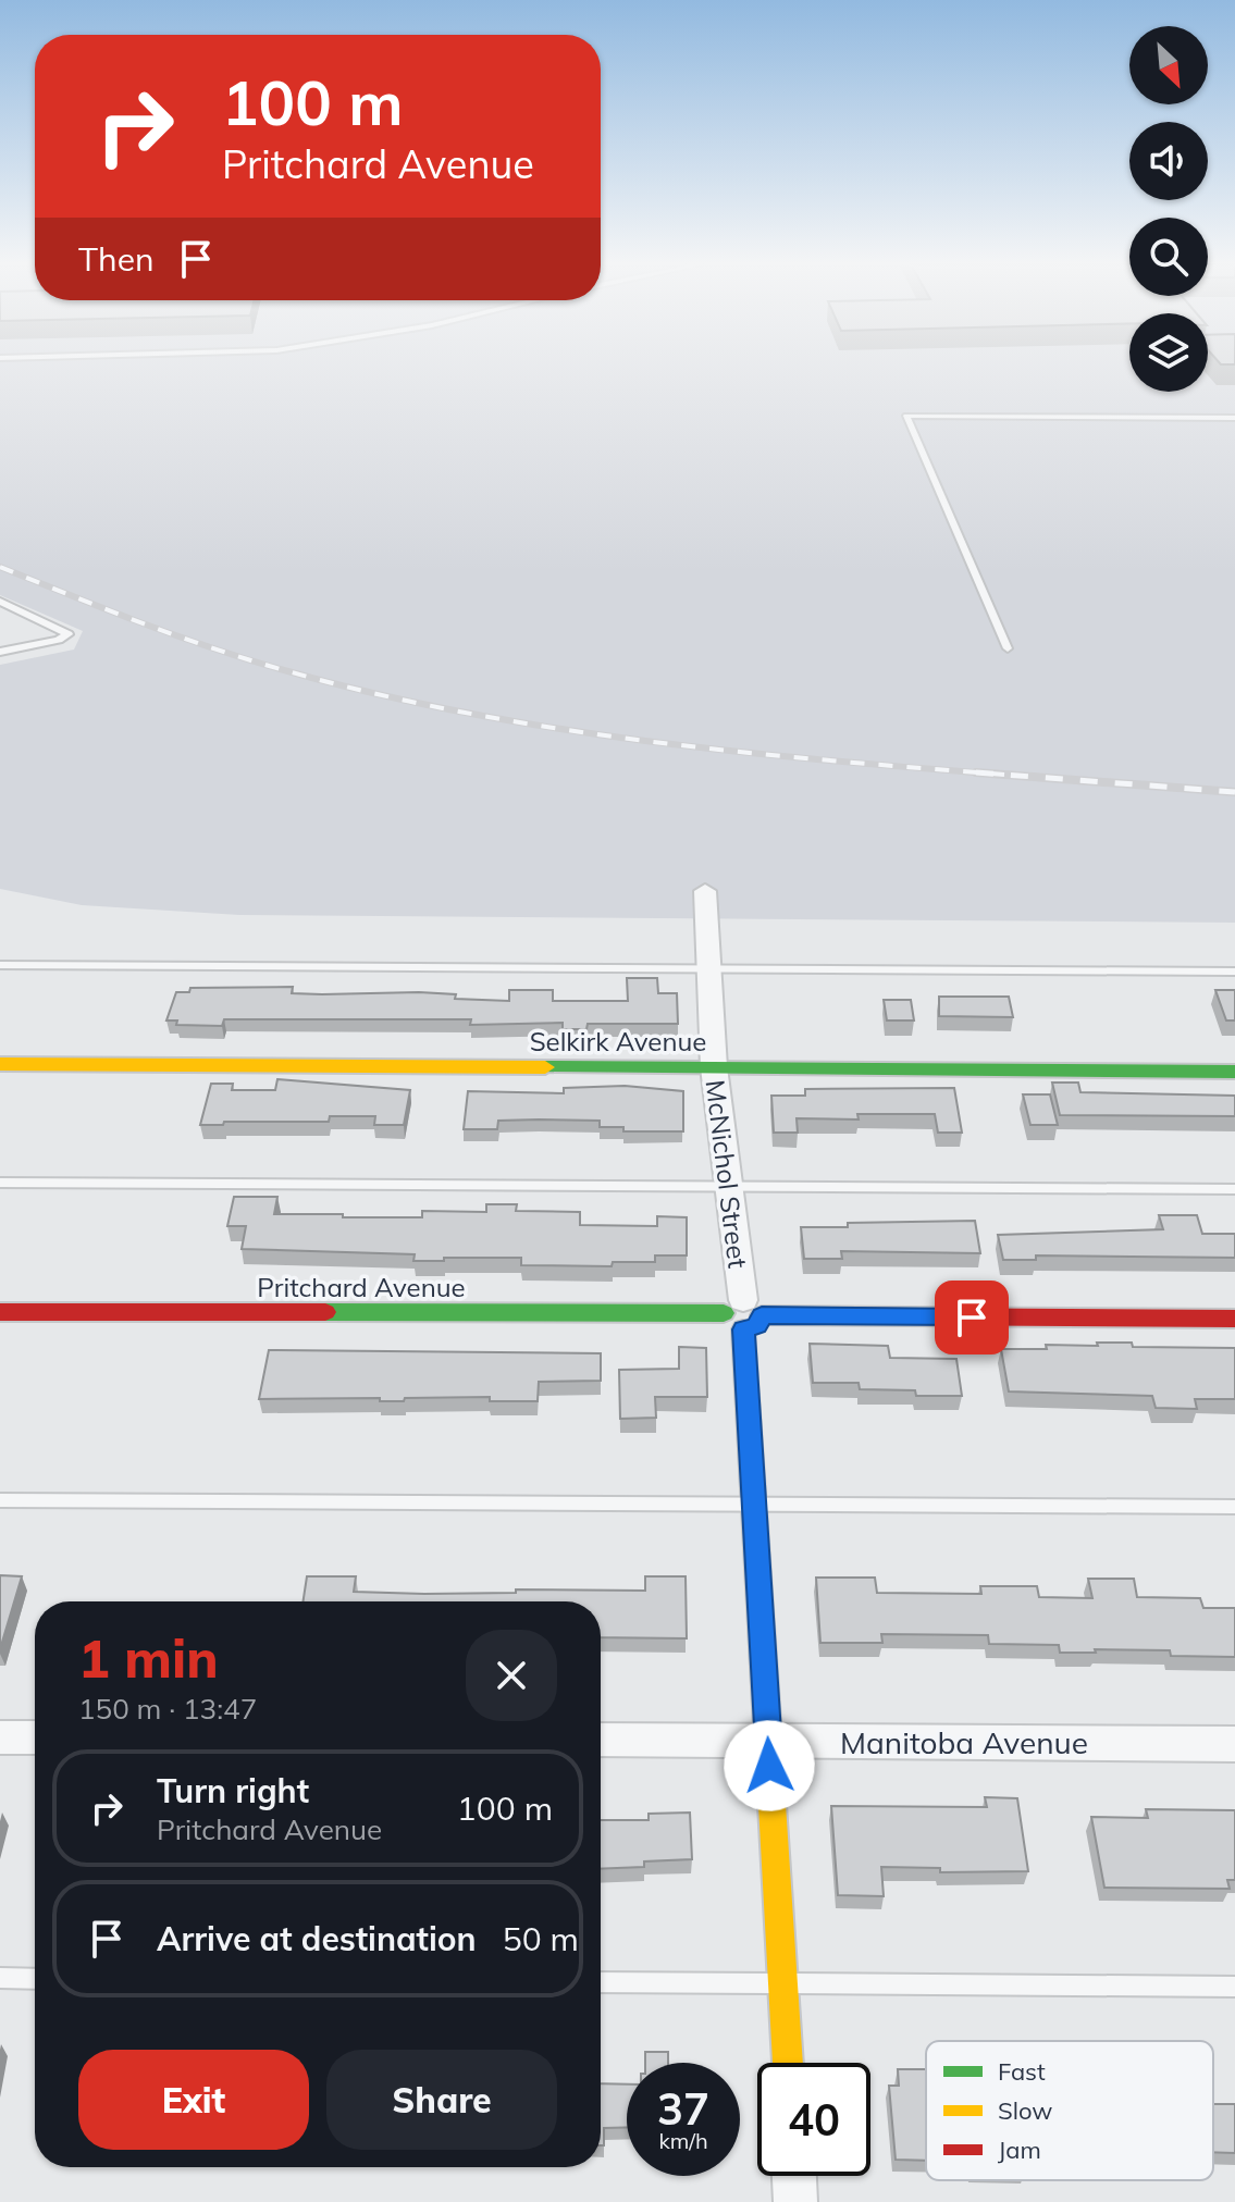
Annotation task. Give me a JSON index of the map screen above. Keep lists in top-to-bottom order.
{
  "streets": {
    "street": [
      "Selkirk Avenue",
      "McNichol Street",
      "Pritchard Avenue",
      "Manitoba Avenue"
    ]
  },
  "crossings": [
    ["Selkirk Avenue", "McNichol Street"],
    ["McNichol Street", "Pritchard Avenue"],
    ["McNichol Street", "Manitoba Avenue"]
  ],
  "legend": ["Fast", "Slow", "Jam"],
  "north": "bottom right",
  "page": {
    "turn": ["100 m", "Pritchard Avenue"],
    "then": "Then",
    "heading": ["1 min", "150 m · 13:47"],
    "list": [
      {
        "name": "Turn right",
        "note": "Pritchard Avenue",
        "value": "100 m"
      },
      {
        "name": "Arrive at destination",
        "value": "50 m"
      }
    ],
    "buttons": ["Exit", "Share"],
    "speed": "37 km/h",
    "limit": "40"
  }
}
